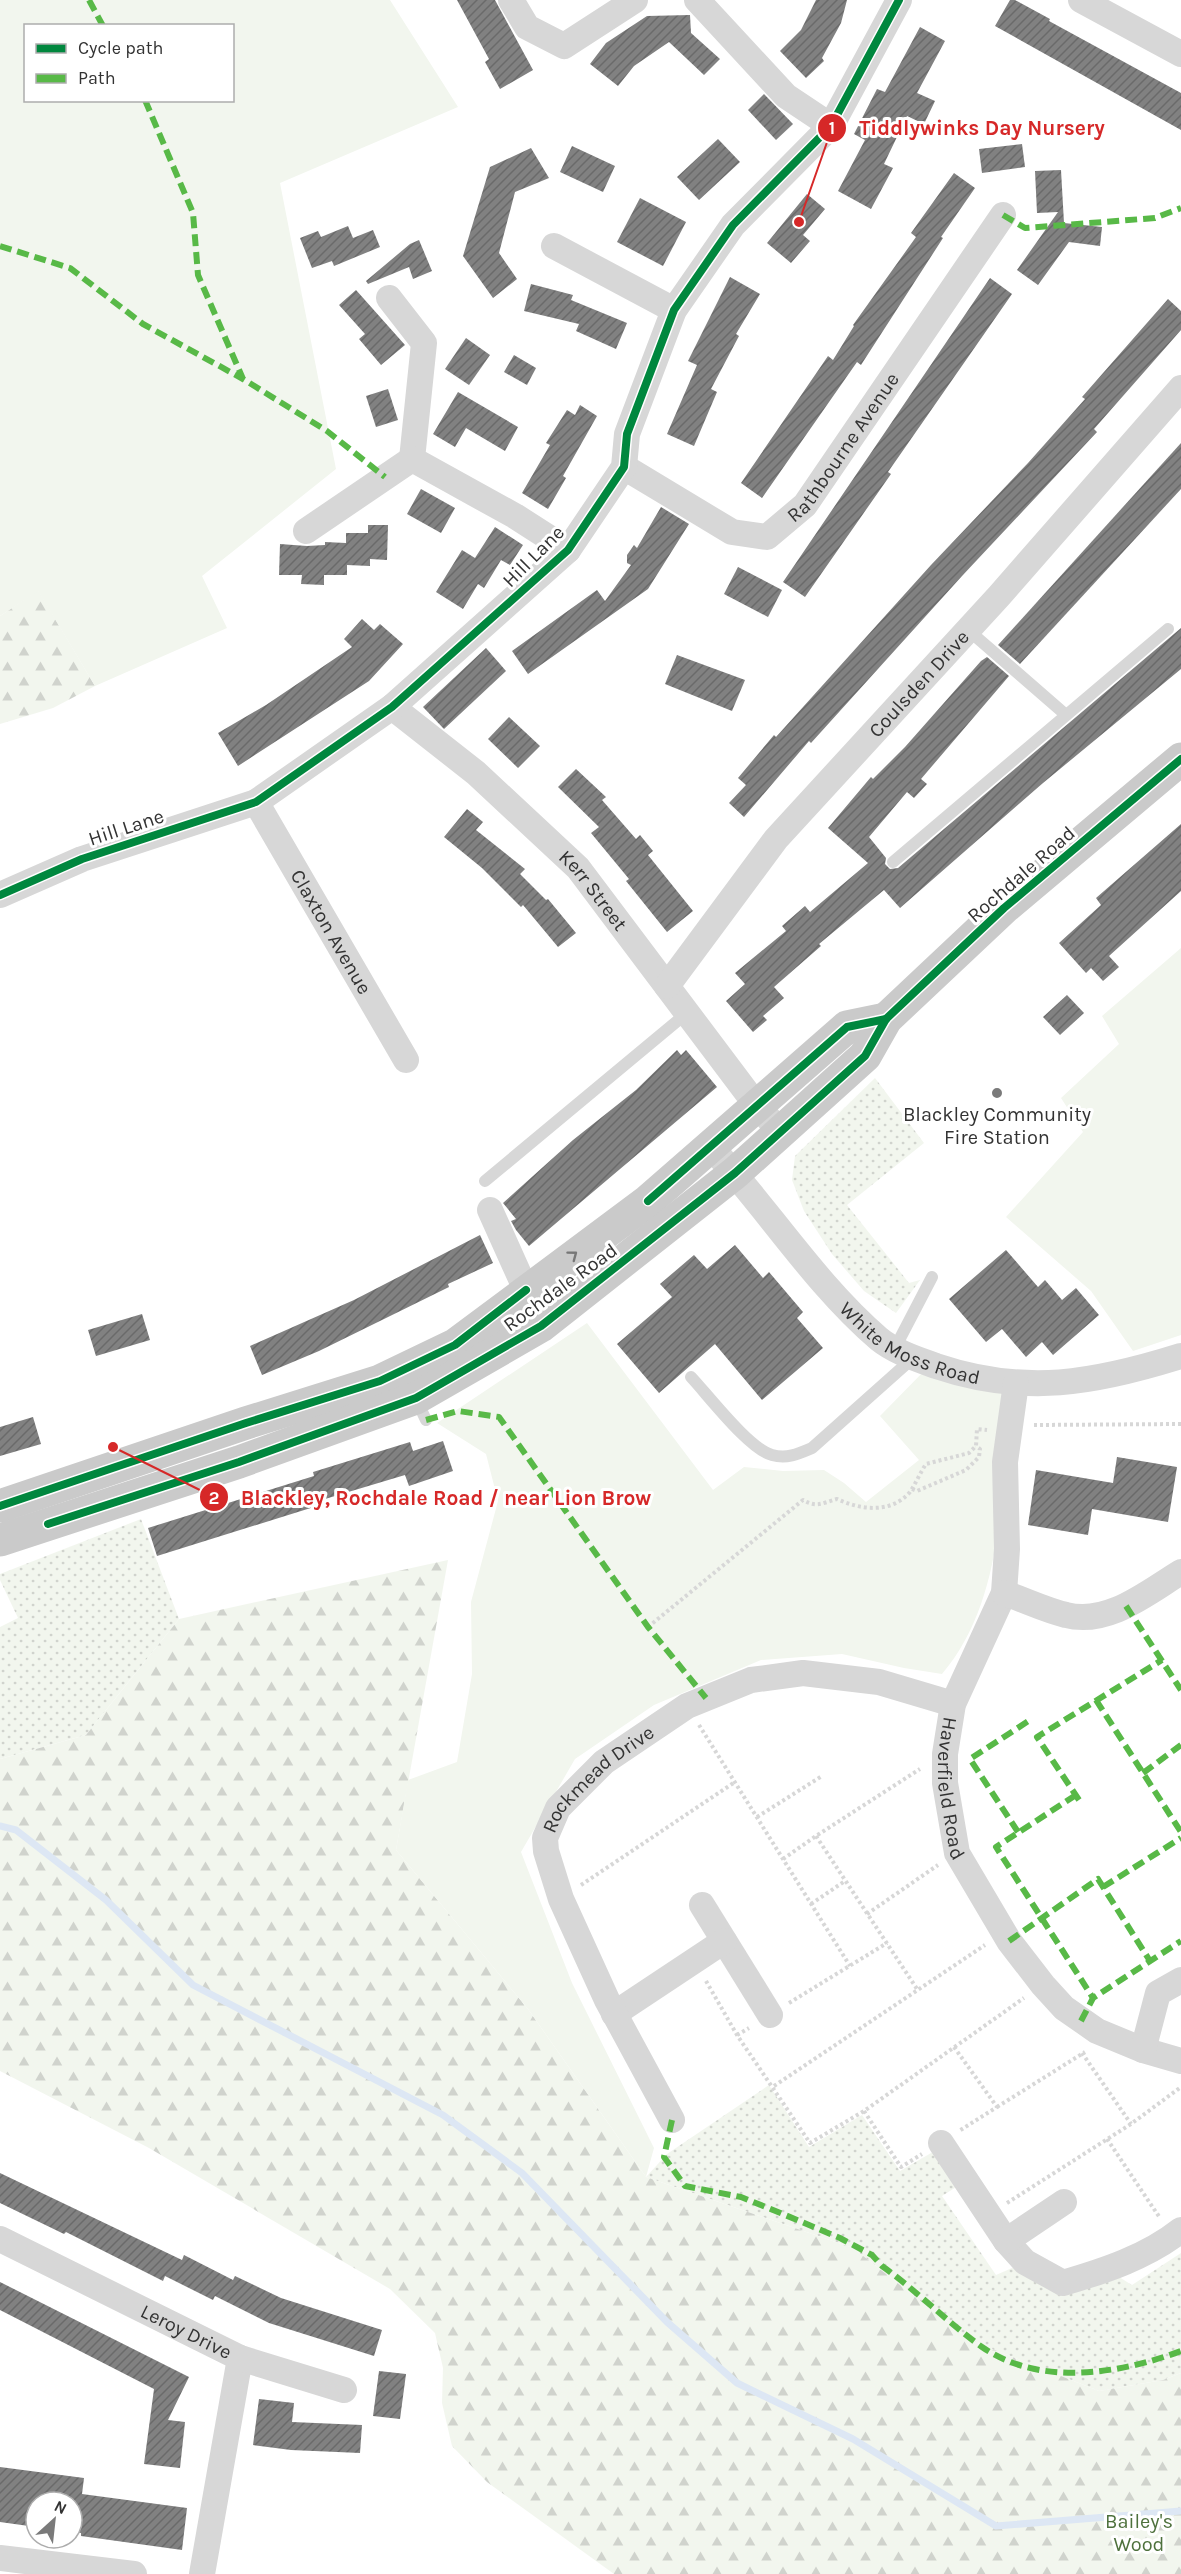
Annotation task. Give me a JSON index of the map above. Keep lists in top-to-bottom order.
{
  "streets": {
    "main road": ["Rochdale Road"],
    "street": [
      "Rathbourne Avenue",
      "Hill Lane",
      "Coulsden Drive",
      "Kerr Street",
      "Claxton Avenue",
      "White Moss Road",
      "Rockmead Drive",
      "Haverfield Road",
      "Leroy Drive"
    ]
  },
  "crossings": [
    ["Rathbourne Avenue", "Hill Lane"],
    ["Hill Lane", "Kerr Street"],
    ["Hill Lane", "Claxton Avenue"],
    ["Coulsden Drive", "Kerr Street"],
    ["Rochdale Road", "Kerr Street"],
    ["Rochdale Road", "White Moss Road"],
    ["White Moss Road", "Haverfield Road"],
    ["Rockmead Drive", "Haverfield Road"]
  ],
  "parks": ["Bailey's Wood"],
  "places": ["Tiddlywinks Day Nursery", "Blackley Community Fire Station", "Blackley, Rochdale Road / near Lion Brow"],
  "legend": ["Cycle path", "Path"],
  "north": "top right"
}
